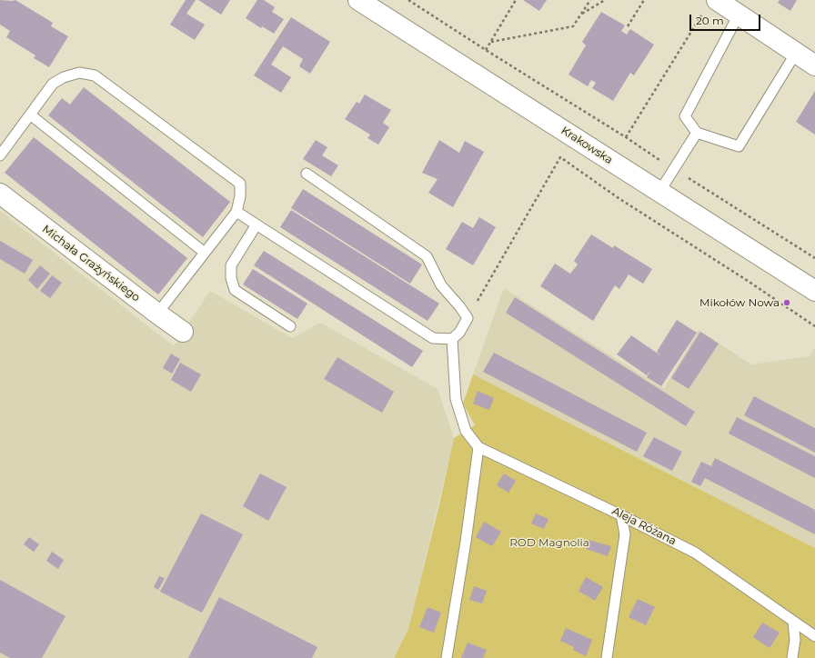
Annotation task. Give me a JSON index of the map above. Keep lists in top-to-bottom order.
{
  "streets": {
    "street": ["Krakowska", "Michała Grażyńskiego"],
    "lane": ["Aleja Różana"]
  },
  "parks": ["ROD Magnolia"],
  "places": ["Mikołów Nowa"],
  "scale_bar": "20 m"
}
